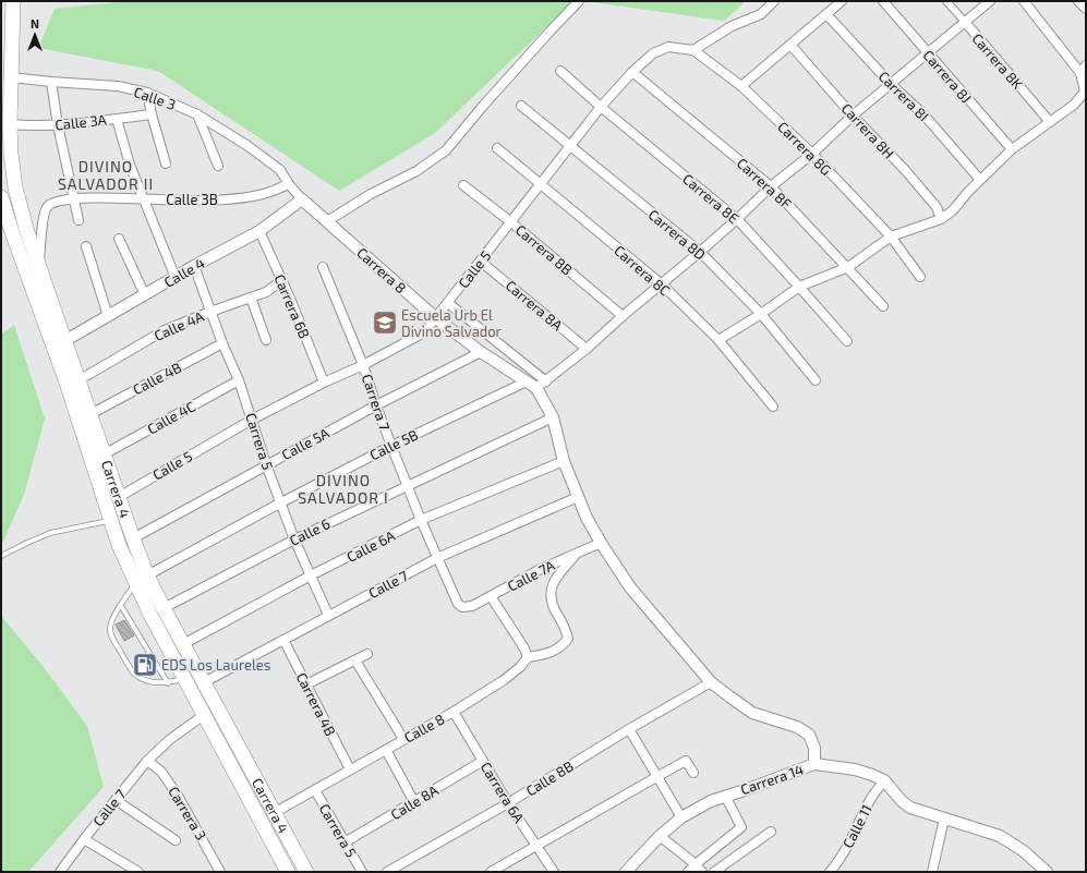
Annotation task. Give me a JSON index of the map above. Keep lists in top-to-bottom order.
{
  "streets": {
    "main road": ["Carrera 4"],
    "street": [
      "Carrera 8K",
      "Carrera 8J",
      "Carrera 8I",
      "Calle 3",
      "Calle 3A",
      "Carrera 8H",
      "Carrera 8G",
      "Carrera 8F",
      "Carrera 8E",
      "Calle 3B",
      "Carrera 8D",
      "Carrera 8B",
      "Calle 5",
      "Carrera 8",
      "Carrera 8C",
      "Calle 4",
      "Carrera 8A",
      "Carrera 6B",
      "Calle 4A",
      "Calle 4B",
      "Carrera 7",
      "Calle 4C",
      "Carrera 5",
      "Calle 5A",
      "Calle 5B",
      "Calle 6",
      "Calle 6A",
      "Calle 7A",
      "Calle 7",
      "Carrera 4B",
      "Calle 8",
      "Calle 8B",
      "Carrera 14",
      "Carrera 6A",
      "Calle 8A",
      "Carrera 3",
      "Calle 11"
    ]
  },
  "crossings": [
    ["Calle 3", "Carrera 8"],
    ["Calle 3", "Carrera 4"],
    ["Calle 3A", "Carrera 4"],
    ["Carrera 8G", "Calle 5"],
    ["Carrera 8F", "Calle 5"],
    ["Carrera 8E", "Calle 5"],
    ["Calle 3B", "Carrera 8"],
    ["Calle 3B", "Carrera 4"],
    ["Carrera 8D", "Calle 5"],
    ["Carrera 8B", "Calle 5"],
    ["Calle 5", "Carrera 8"],
    ["Calle 5", "Carrera 8C"],
    ["Calle 5", "Carrera 8A"],
    ["Calle 5", "Carrera 6B"],
    ["Calle 5", "Carrera 7"],
    ["Calle 5", "Carrera 5"],
    ["Calle 5", "Carrera 4"],
    ["Carrera 8", "Calle 4"],
    ["Carrera 8", "Calle 5A"],
    ["Carrera 8", "Calle 5B"],
    ["Calle 4", "Carrera 6B"],
    ["Calle 4", "Carrera 5"],
    ["Calle 4", "Carrera 4"],
    ["Carrera 6B", "Calle 4A"],
    ["Calle 4A", "Carrera 5"],
    ["Calle 4A", "Carrera 4"],
    ["Calle 4B", "Carrera 5"],
    ["Calle 4B", "Carrera 4"],
    ["Carrera 7", "Calle 5A"],
    ["Carrera 7", "Calle 5B"],
    ["Carrera 7", "Calle 6"],
    ["Carrera 7", "Calle 6A"],
    ["Carrera 7", "Calle 7A"],
    ["Carrera 7", "Calle 7"],
    ["Calle 4C", "Carrera 5"],
    ["Calle 4C", "Carrera 4"],
    ["Carrera 5", "Calle 5A"],
    ["Carrera 5", "Calle 5B"],
    ["Carrera 5", "Calle 6"],
    ["Carrera 5", "Calle 6A"],
    ["Carrera 5", "Calle 7"],
    ["Carrera 5", "Calle 8"],
    ["Carrera 5", "Calle 8A"],
    ["Calle 5A", "Carrera 4"],
    ["Calle 5B", "Carrera 4"],
    ["Carrera 4", "Calle 6"],
    ["Carrera 4", "Calle 6A"],
    ["Carrera 4", "Calle 7"],
    ["Carrera 4", "Calle 8"],
    ["Calle 7", "Carrera 4B"],
    ["Calle 7", "Carrera 3"],
    ["Carrera 4B", "Calle 8"],
    ["Calle 8", "Carrera 6A"],
    ["Calle 8B", "Carrera 6A"],
    ["Carrera 14", "Calle 11"],
    ["Carrera 6A", "Calle 8A"]
  ],
  "districts": ["DIVINO SALVADOR II", "DIVINO SALVADOR I"],
  "places": {
    "school or university": ["Escuela Urb El Divino Salvador"],
    "fuel station": ["EDS Los Laureles"]
  },
  "north": "top"
}
